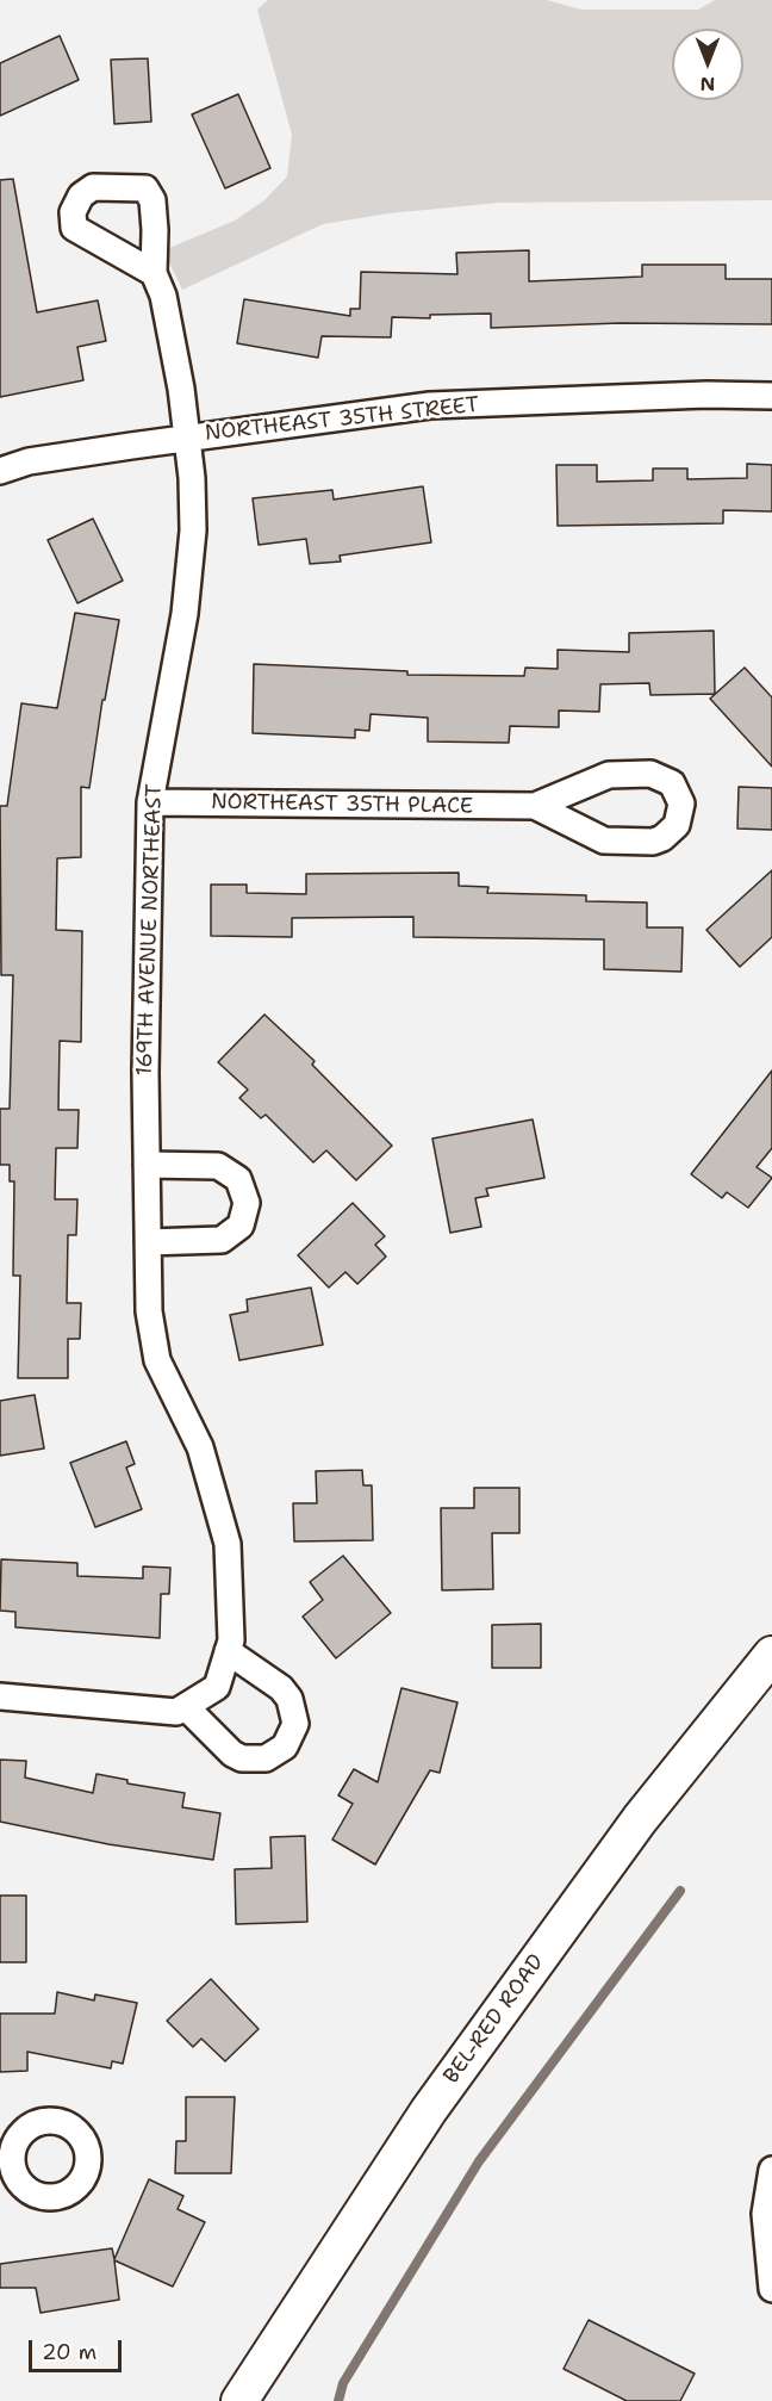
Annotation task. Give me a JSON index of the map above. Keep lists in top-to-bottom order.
{
  "streets": {
    "main road": ["BEL-RED ROAD"],
    "street": ["NORTHEAST 35TH STREET", "NORTHEAST 35TH PLACE", "169TH AVENUE NORTHEAST"]
  },
  "crossings": [
    ["NORTHEAST 35TH STREET", "169TH AVENUE NORTHEAST"],
    ["NORTHEAST 35TH PLACE", "169TH AVENUE NORTHEAST"]
  ],
  "scale_bar": "20 m",
  "north": "bottom"
}
